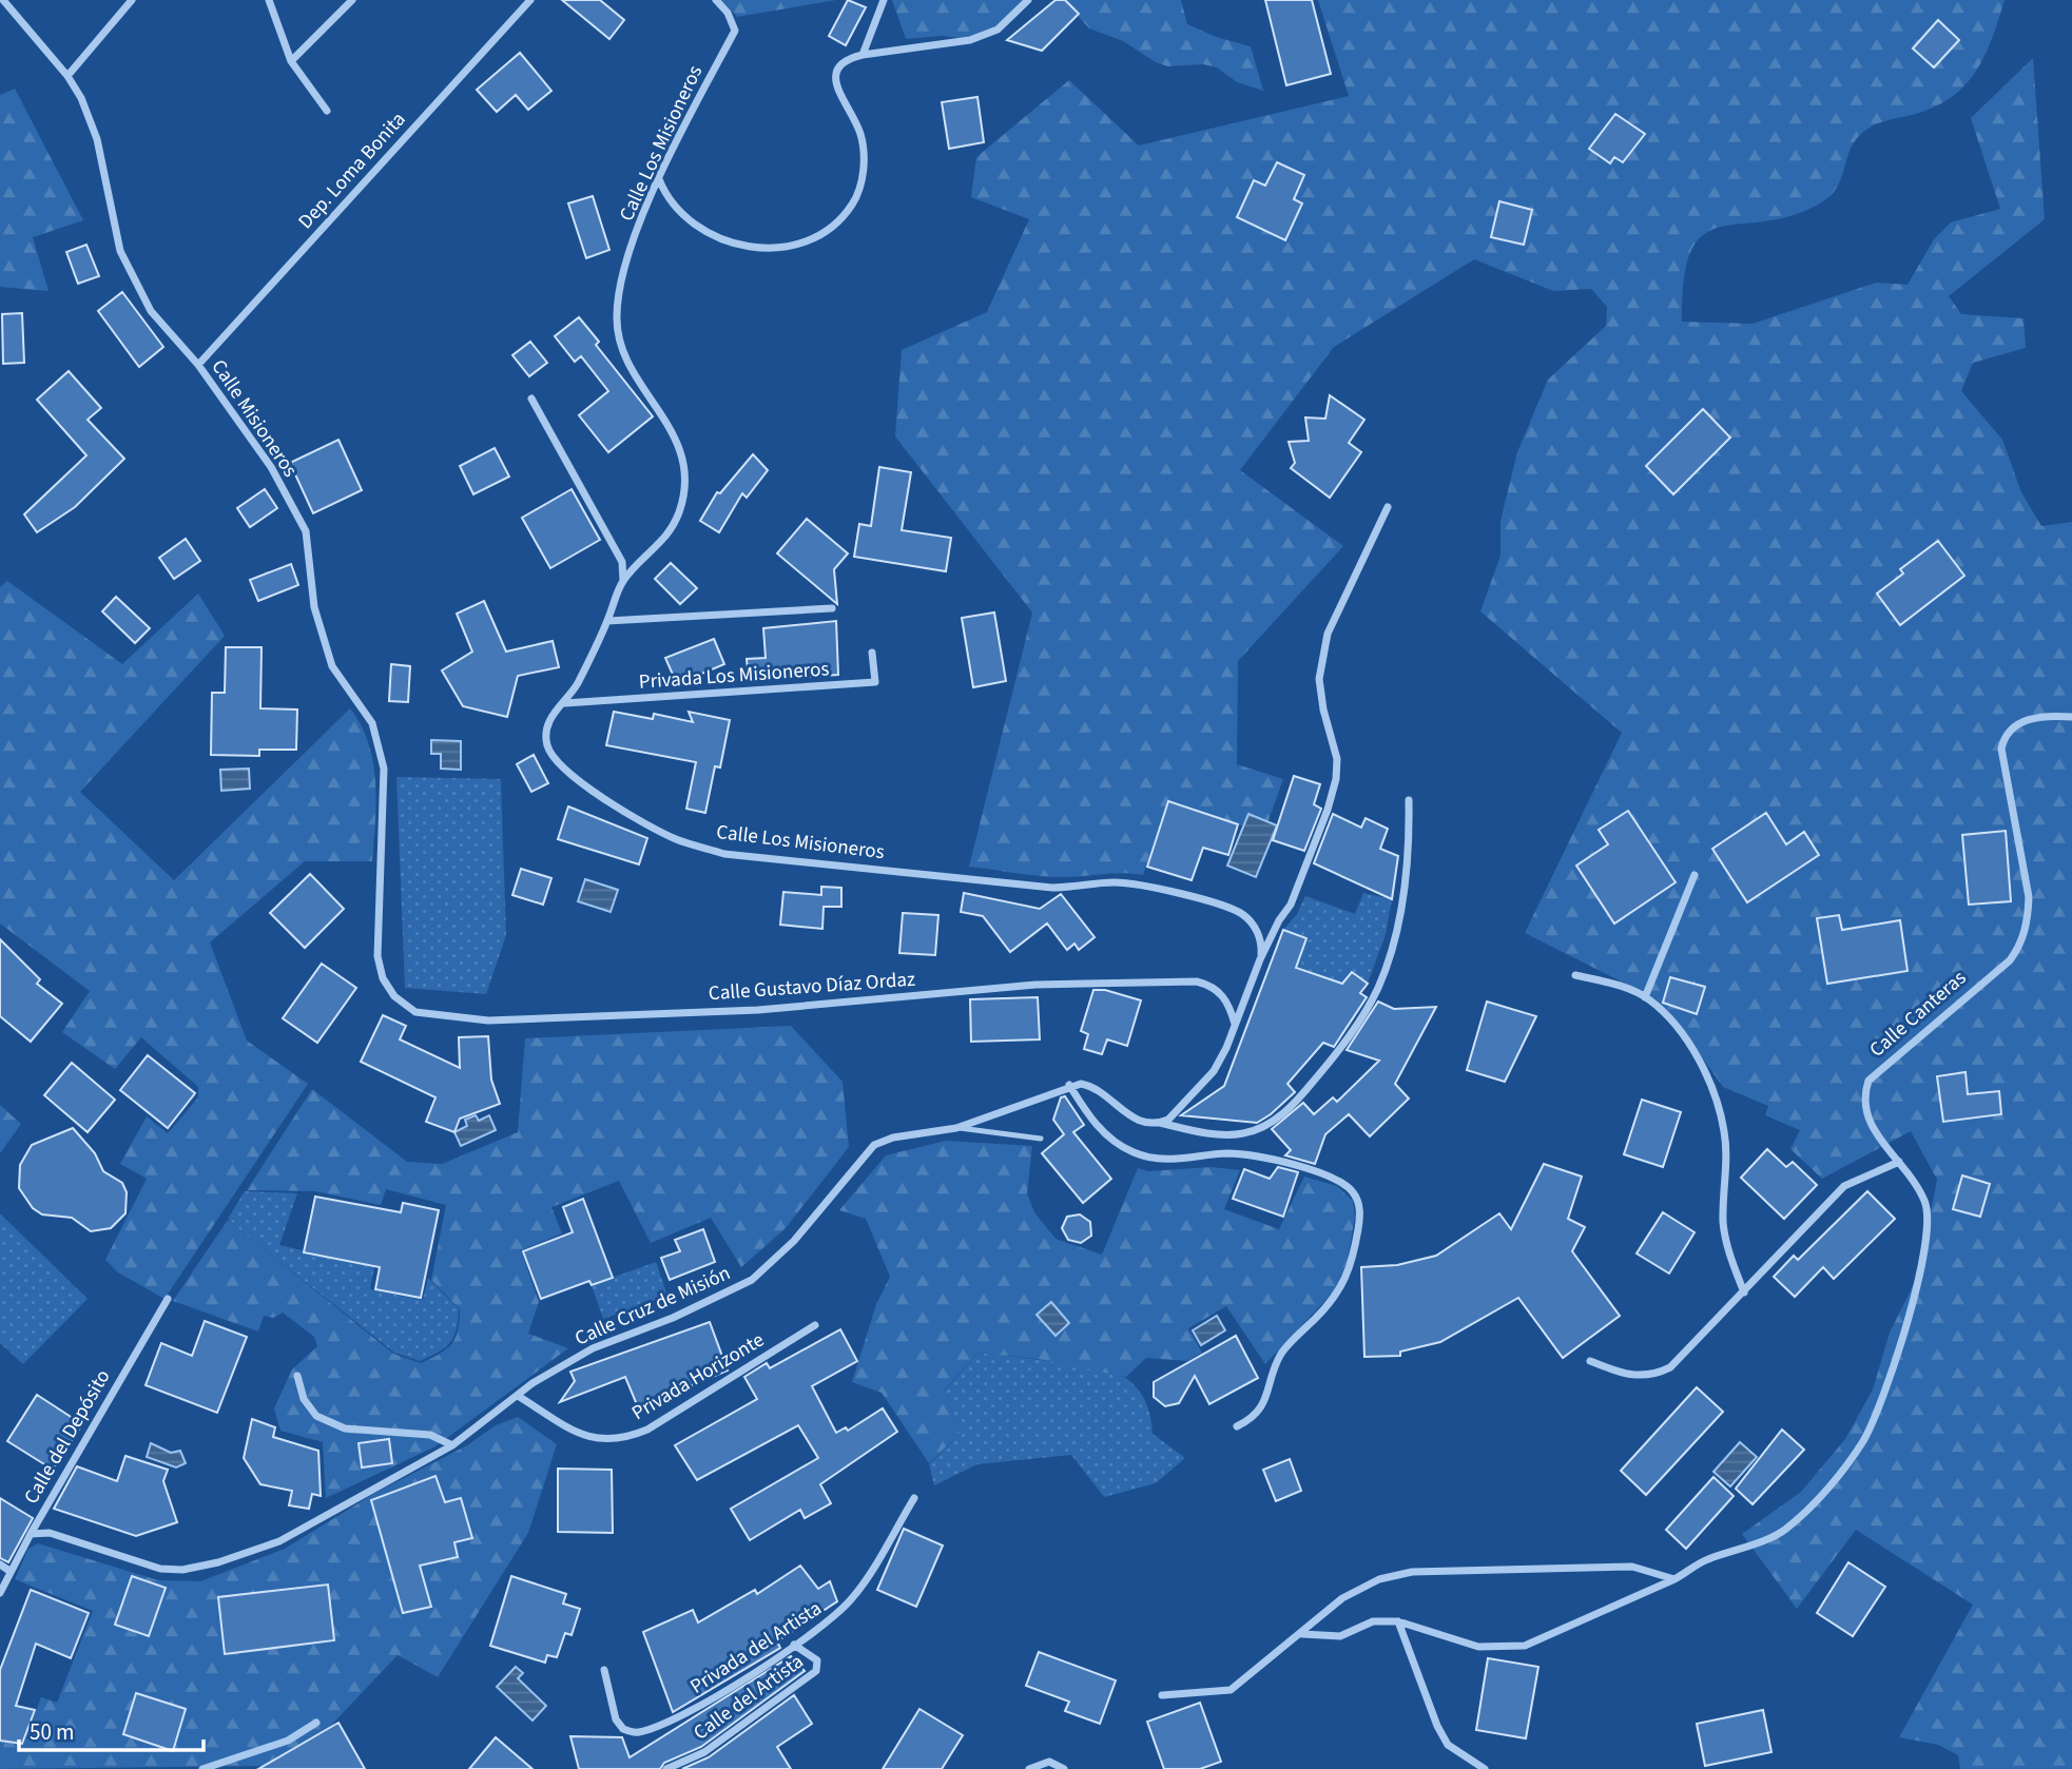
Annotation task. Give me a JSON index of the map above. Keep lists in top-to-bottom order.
{
  "streets": {
    "street": [
      "Calle Los Misioneros",
      "Dep. Loma Bonita",
      "Calle Misioneros",
      "Privada Los Misioneros",
      "Calle Gustavo Díaz Ordaz",
      "Calle Canteras",
      "Calle Cruz de Misión",
      "Privada Horizonte",
      "Calle del Depósito",
      "Privada del Artista",
      "Calle del Artista"
    ]
  },
  "crossings": [
    ["Calle Los Misioneros", "Privada Los Misioneros"],
    ["Dep. Loma Bonita", "Calle Misioneros"],
    ["Calle Misioneros", "Calle Gustavo Díaz Ordaz"],
    ["Calle Cruz de Misión", "Privada Horizonte"],
    ["Calle Cruz de Misión", "Calle del Depósito"],
    ["Privada del Artista", "Calle del Artista"]
  ],
  "scale_bar": "50 m"
}
